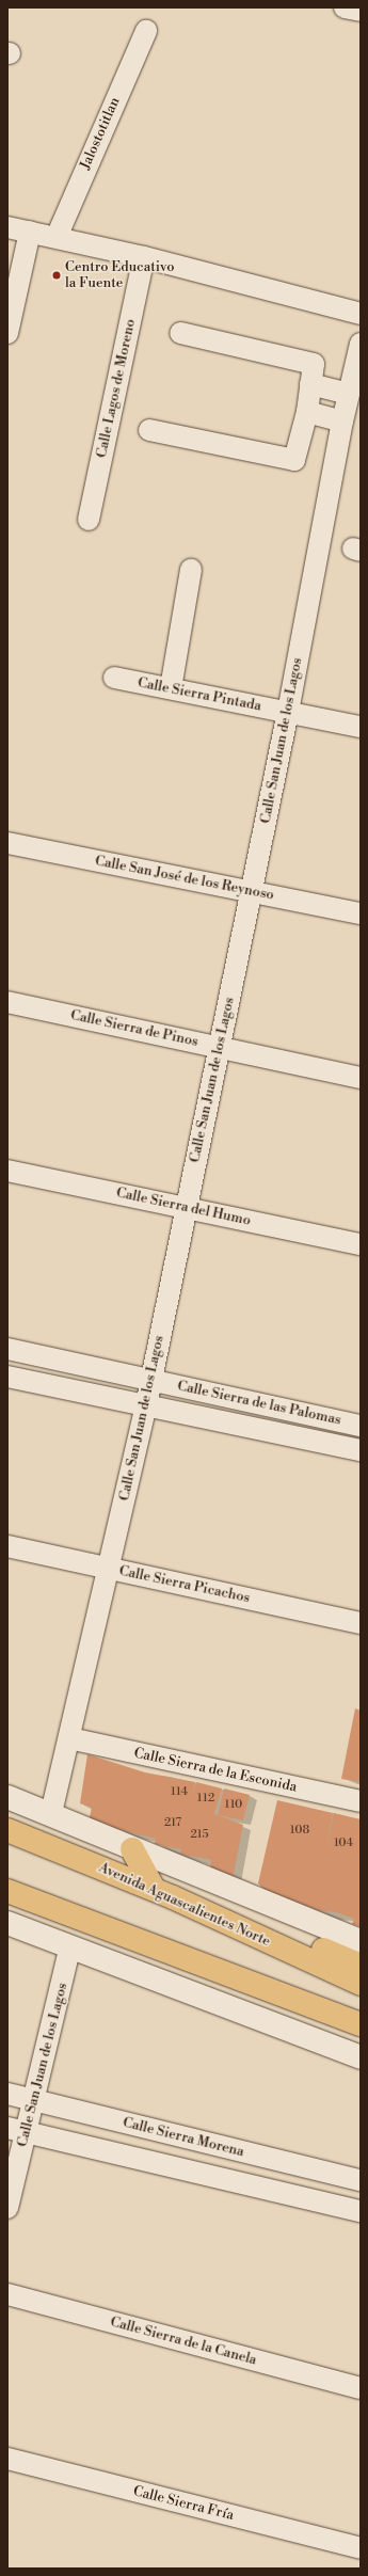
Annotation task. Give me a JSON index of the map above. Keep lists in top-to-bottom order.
{
  "streets": {
    "main road": ["Avenida Aguascalientes Norte"],
    "street": [
      "Jalostotitlan",
      "Calle Lagos de Moreno",
      "Calle Sierra Pintada",
      "Calle San Juan de los Lagos",
      "Calle San José de los Reynoso",
      "Calle Sierra de Pinos",
      "Calle Sierra del Humo",
      "Calle Sierra de las Palomas",
      "Calle Sierra Picachos",
      "Calle Sierra de la Esconida",
      "Calle Sierra Morena",
      "Calle Sierra de la Canela",
      "Calle Sierra Fría"
    ]
  },
  "crossings": [
    ["Calle Sierra Pintada", "Calle San Juan de los Lagos"],
    ["Calle San Juan de los Lagos", "Calle San José de los Reynoso"],
    ["Calle San Juan de los Lagos", "Calle Sierra de Pinos"],
    ["Calle San Juan de los Lagos", "Calle Sierra del Humo"],
    ["Calle San Juan de los Lagos", "Calle Sierra de las Palomas"],
    ["Calle San Juan de los Lagos", "Calle Sierra Picachos"],
    ["Calle San Juan de los Lagos", "Calle Sierra de la Esconida"],
    ["Calle San Juan de los Lagos", "Calle Sierra Morena"]
  ],
  "places": ["Centro Educativo la Fuente"],
  "house_numbers": [
    "114",
    "112",
    "110",
    "217",
    "108",
    "215",
    "104"
  ]
}
